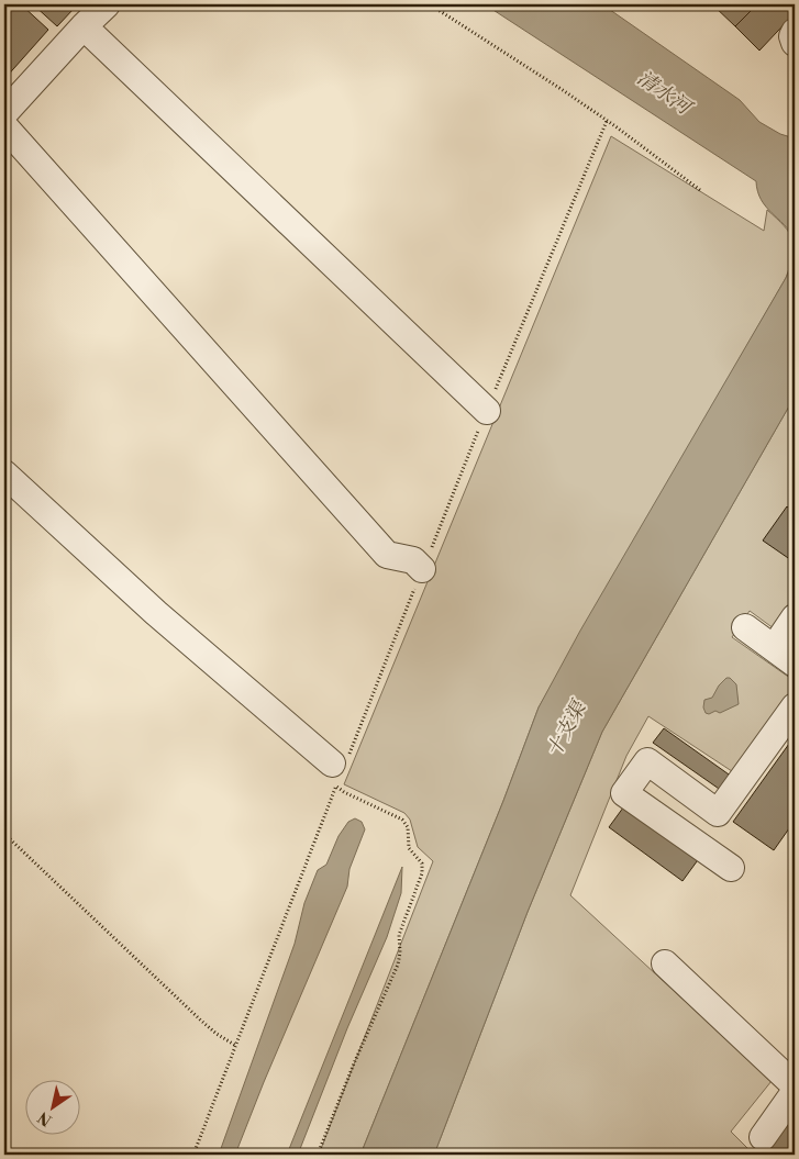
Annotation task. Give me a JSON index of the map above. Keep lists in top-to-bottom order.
{
  "water": ["清水河", "十支渠"],
  "north": "bottom left"
}
